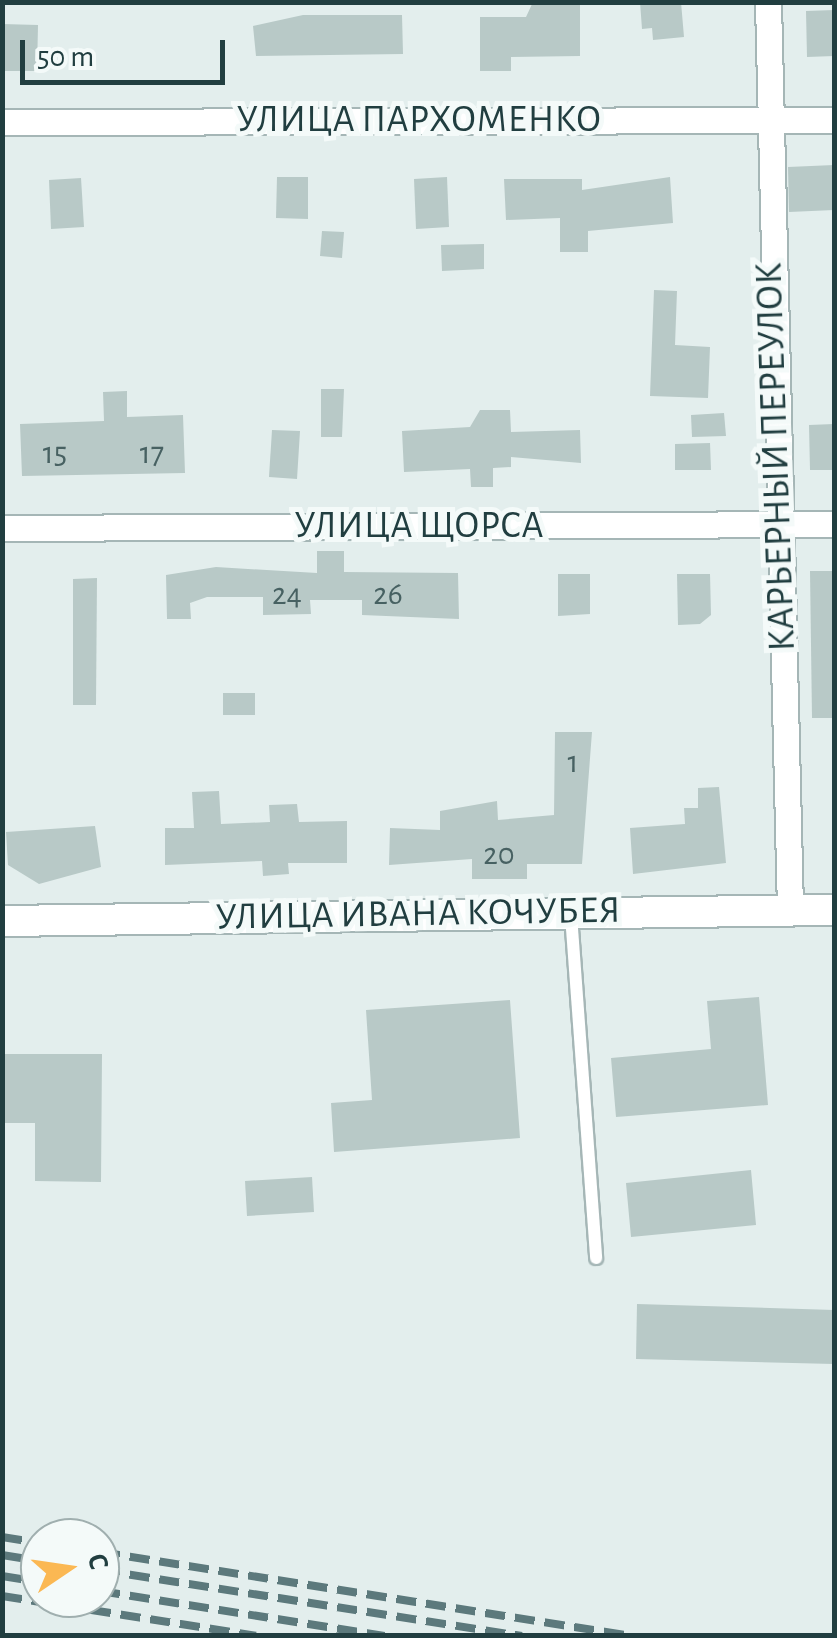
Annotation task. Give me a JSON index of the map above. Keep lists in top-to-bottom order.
{
  "streets": {
    "street": [
      "УЛИЦА ПАРХОМЕНКО",
      "КАРЬЕРНЫЙ ПЕРЕУЛОК",
      "УЛИЦА ЩОРСА",
      "УЛИЦА ИВАНА КОЧУБЕЯ"
    ]
  },
  "crossings": [
    ["УЛИЦА ПАРХОМЕНКО", "КАРЬЕРНЫЙ ПЕРЕУЛОК"],
    ["КАРЬЕРНЫЙ ПЕРЕУЛОК", "УЛИЦА ЩОРСА"],
    ["КАРЬЕРНЫЙ ПЕРЕУЛОК", "УЛИЦА ИВАНА КОЧУБЕЯ"]
  ],
  "house_numbers": [
    "15",
    "17",
    "24",
    "26",
    "1",
    "20"
  ],
  "scale_bar": "50 m",
  "north": "right"
}
